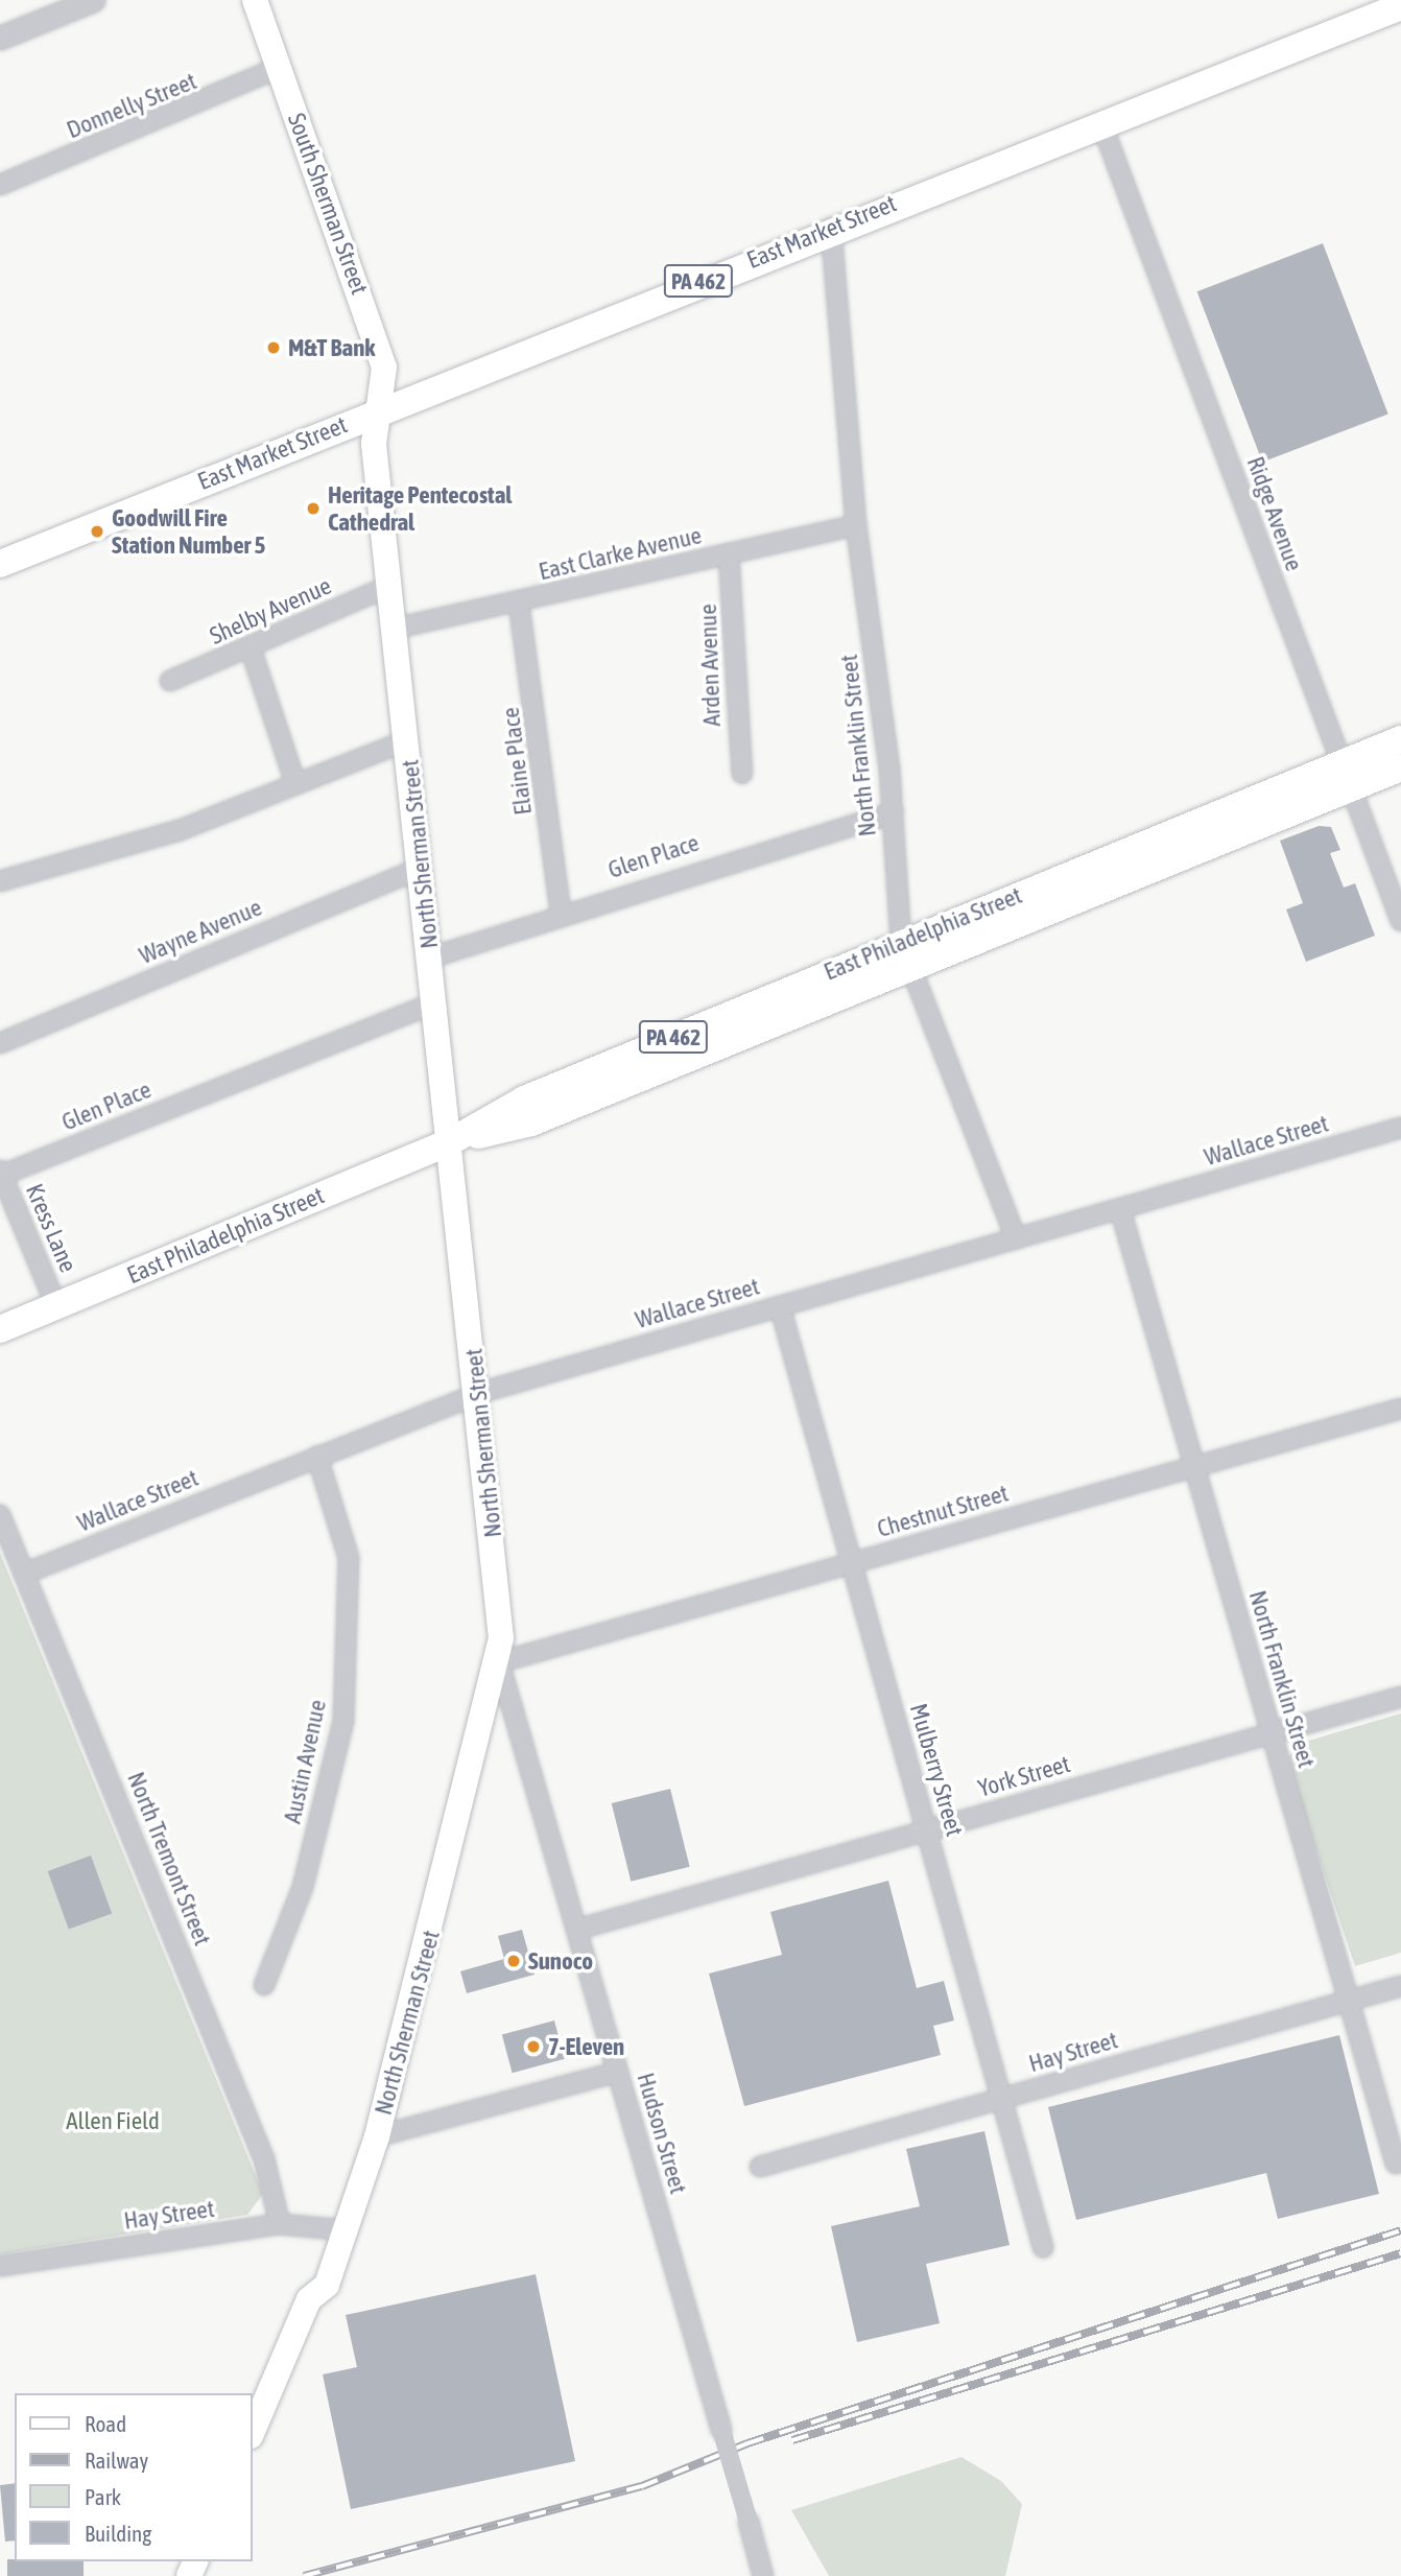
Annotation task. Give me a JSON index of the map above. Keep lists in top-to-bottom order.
{
  "streets": {
    "main road": [
      "South Sherman Street",
      "East Market Street",
      "PA 462",
      "North Sherman Street",
      "East Philadelphia Street"
    ],
    "street": [
      "Donnelly Street",
      "Ridge Avenue",
      "East Clarke Avenue",
      "Shelby Avenue",
      "Arden Avenue",
      "North Franklin Street",
      "Elaine Place",
      "Glen Place",
      "Wayne Avenue",
      "Wallace Street",
      "Kress Lane",
      "Chestnut Street",
      "Austin Avenue",
      "Mulberry Street",
      "York Street",
      "North Tremont Street",
      "Hay Street",
      "Hudson Street"
    ]
  },
  "crossings": [
    ["Donnelly Street", "South Sherman Street"],
    ["South Sherman Street", "East Market Street"],
    ["South Sherman Street", "North Sherman Street"],
    ["East Market Street", "Ridge Avenue"],
    ["East Market Street", "North Franklin Street"],
    ["East Market Street", "North Sherman Street"],
    ["Ridge Avenue", "East Philadelphia Street"],
    ["East Clarke Avenue", "Arden Avenue"],
    ["East Clarke Avenue", "North Franklin Street"],
    ["East Clarke Avenue", "Elaine Place"],
    ["East Clarke Avenue", "North Sherman Street"],
    ["Shelby Avenue", "North Sherman Street"],
    ["North Franklin Street", "Glen Place"],
    ["North Franklin Street", "East Philadelphia Street"],
    ["North Franklin Street", "Wallace Street"],
    ["North Franklin Street", "Chestnut Street"],
    ["North Franklin Street", "York Street"],
    ["North Franklin Street", "Hay Street"],
    ["Elaine Place", "Glen Place"],
    ["North Sherman Street", "Glen Place"],
    ["North Sherman Street", "Wayne Avenue"],
    ["North Sherman Street", "East Philadelphia Street"],
    ["North Sherman Street", "Wallace Street"],
    ["North Sherman Street", "Chestnut Street"],
    ["North Sherman Street", "Hay Street"],
    ["North Sherman Street", "Hudson Street"],
    ["Glen Place", "Kress Lane"],
    ["East Philadelphia Street", "Kress Lane"],
    ["Wallace Street", "Austin Avenue"],
    ["Wallace Street", "Mulberry Street"],
    ["Wallace Street", "North Tremont Street"],
    ["Chestnut Street", "Mulberry Street"],
    ["Chestnut Street", "Hudson Street"],
    ["Mulberry Street", "York Street"],
    ["Mulberry Street", "Hay Street"],
    ["York Street", "Hudson Street"],
    ["North Tremont Street", "Hay Street"]
  ],
  "parks": ["Allen Field"],
  "places": [
    "M&T Bank",
    "Heritage Pentecostal Cathedral",
    "Goodwill Fire Station Number 5",
    "Sunoco",
    "7-Eleven"
  ],
  "legend": [
    "Road",
    "Railway",
    "Park",
    "Building"
  ]
}
